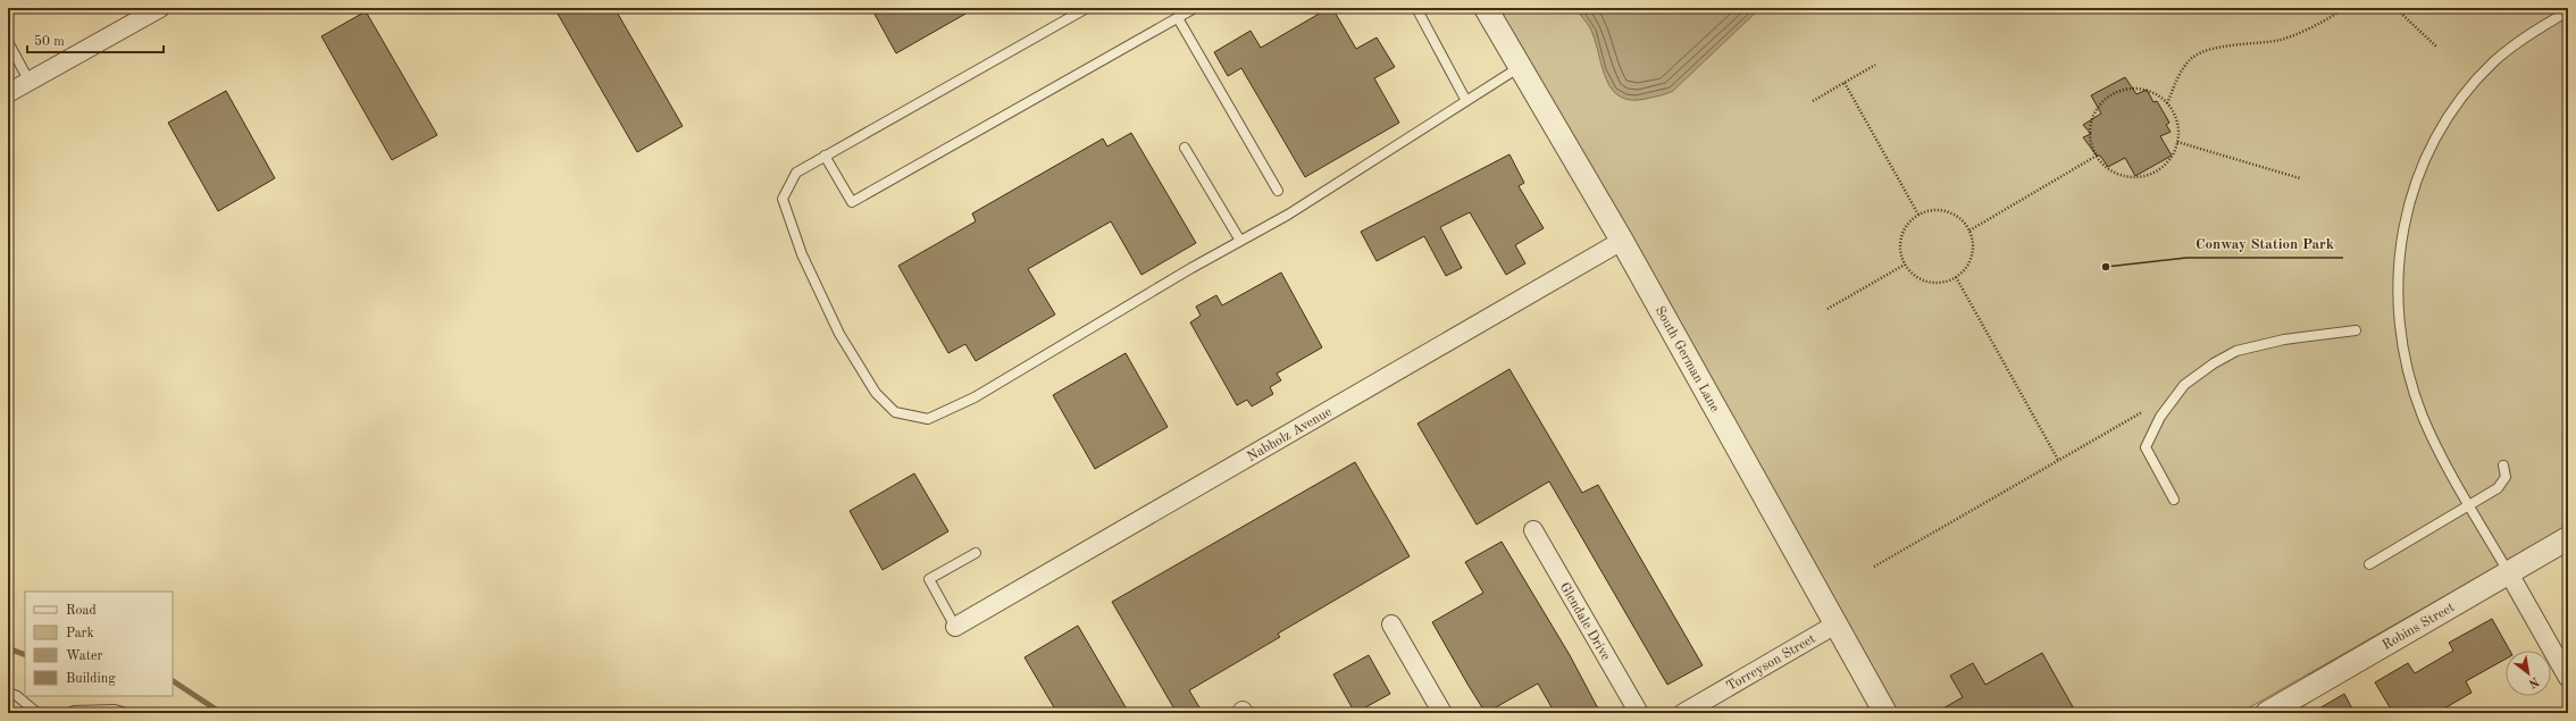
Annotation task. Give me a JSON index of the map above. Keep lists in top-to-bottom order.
{
  "streets": {
    "street": [
      "South German Lane",
      "Nabholz Avenue",
      "Glendale Drive",
      "Robins Street",
      "Torreyson Street"
    ]
  },
  "crossings": [
    ["South German Lane", "Nabholz Avenue"],
    ["South German Lane", "Torreyson Street"]
  ],
  "places": ["Conway Station Park"],
  "legend": [
    "Road",
    "Park",
    "Water",
    "Building"
  ],
  "scale_bar": "50 m",
  "north": "bottom right"
}
